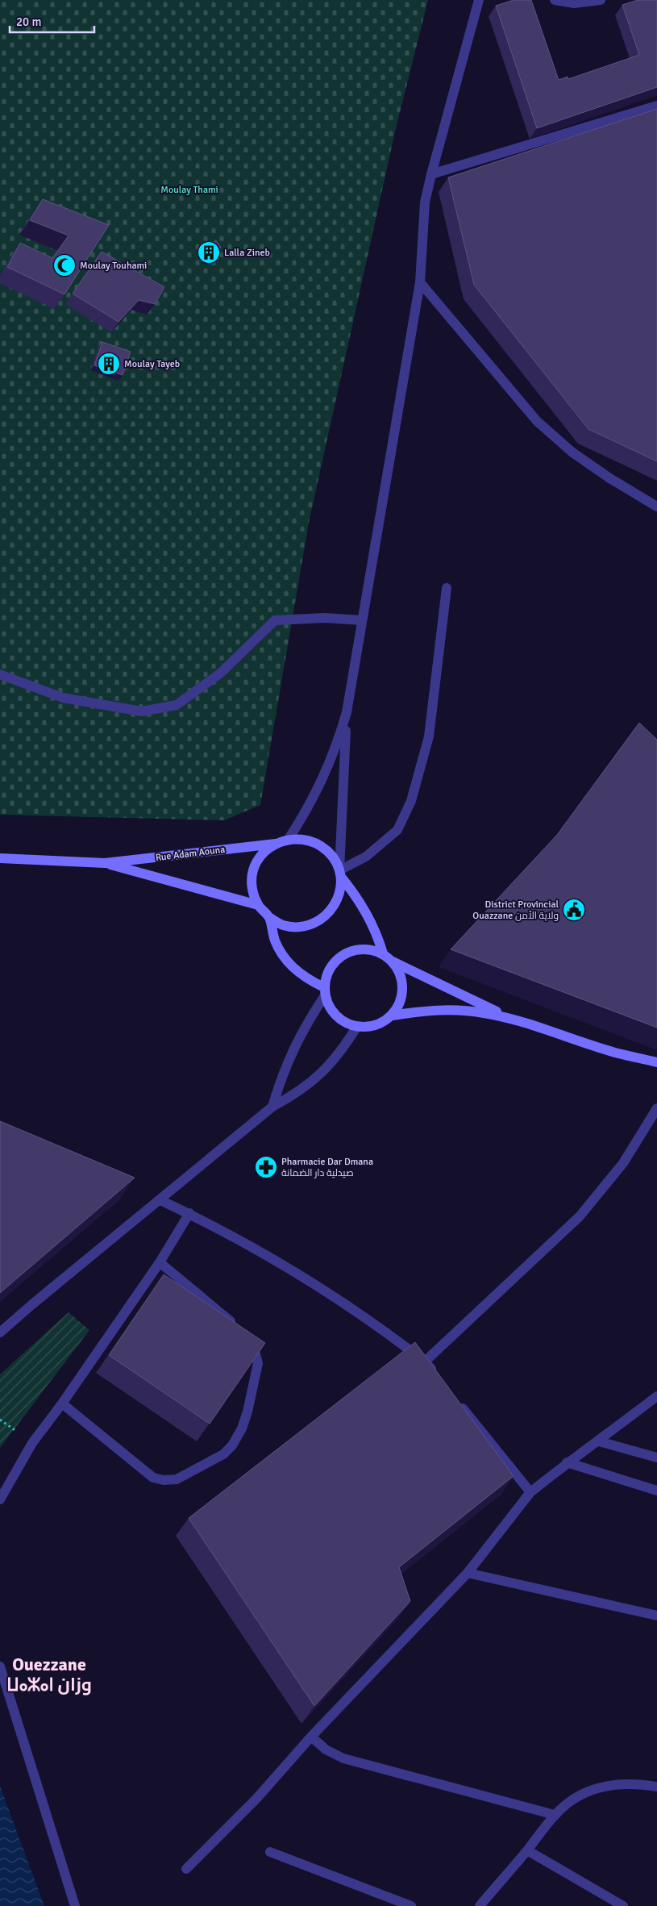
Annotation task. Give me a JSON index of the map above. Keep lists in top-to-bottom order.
{
  "streets": {
    "main road": ["Rue Adam Aouna"]
  },
  "districts": ["Ouezzane ⵡⴰⵣⴰⵏ وزان"],
  "parks": ["Moulay Thami"],
  "places": {
    "building": ["Lalla Zineb", "Moulay Tayeb"],
    "mosque": ["Moulay Touhami"],
    "public building": ["District Provincial Ouazzane ولاية الأمن"],
    "pharmacy": ["Pharmacie Dar Dmana صيدلية دار الضمانة"]
  },
  "scale_bar": "20 m"
}
